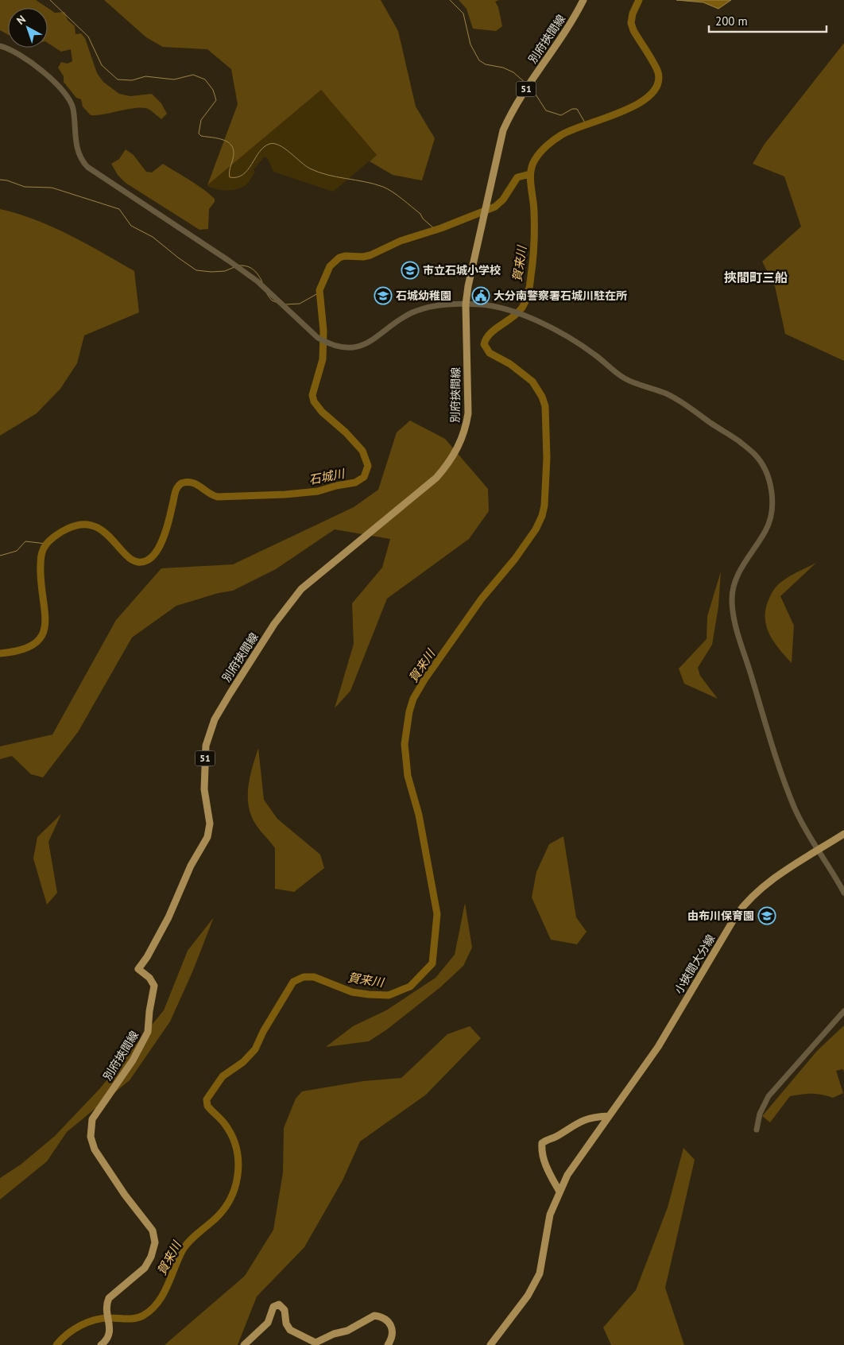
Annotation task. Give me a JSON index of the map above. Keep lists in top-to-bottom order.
{
  "streets": {
    "main road": ["別府挾間線", "51", "小挾間大分線"]
  },
  "districts": ["挾間町三船"],
  "water": ["賀来川", "石城川"],
  "places": {
    "school or university": ["市立石城小学校", "石城幼稚園", "由布川保育園"],
    "public building": ["大分南警察署石城川駐在所"]
  },
  "scale_bar": "200 m",
  "north": "top left"
}
